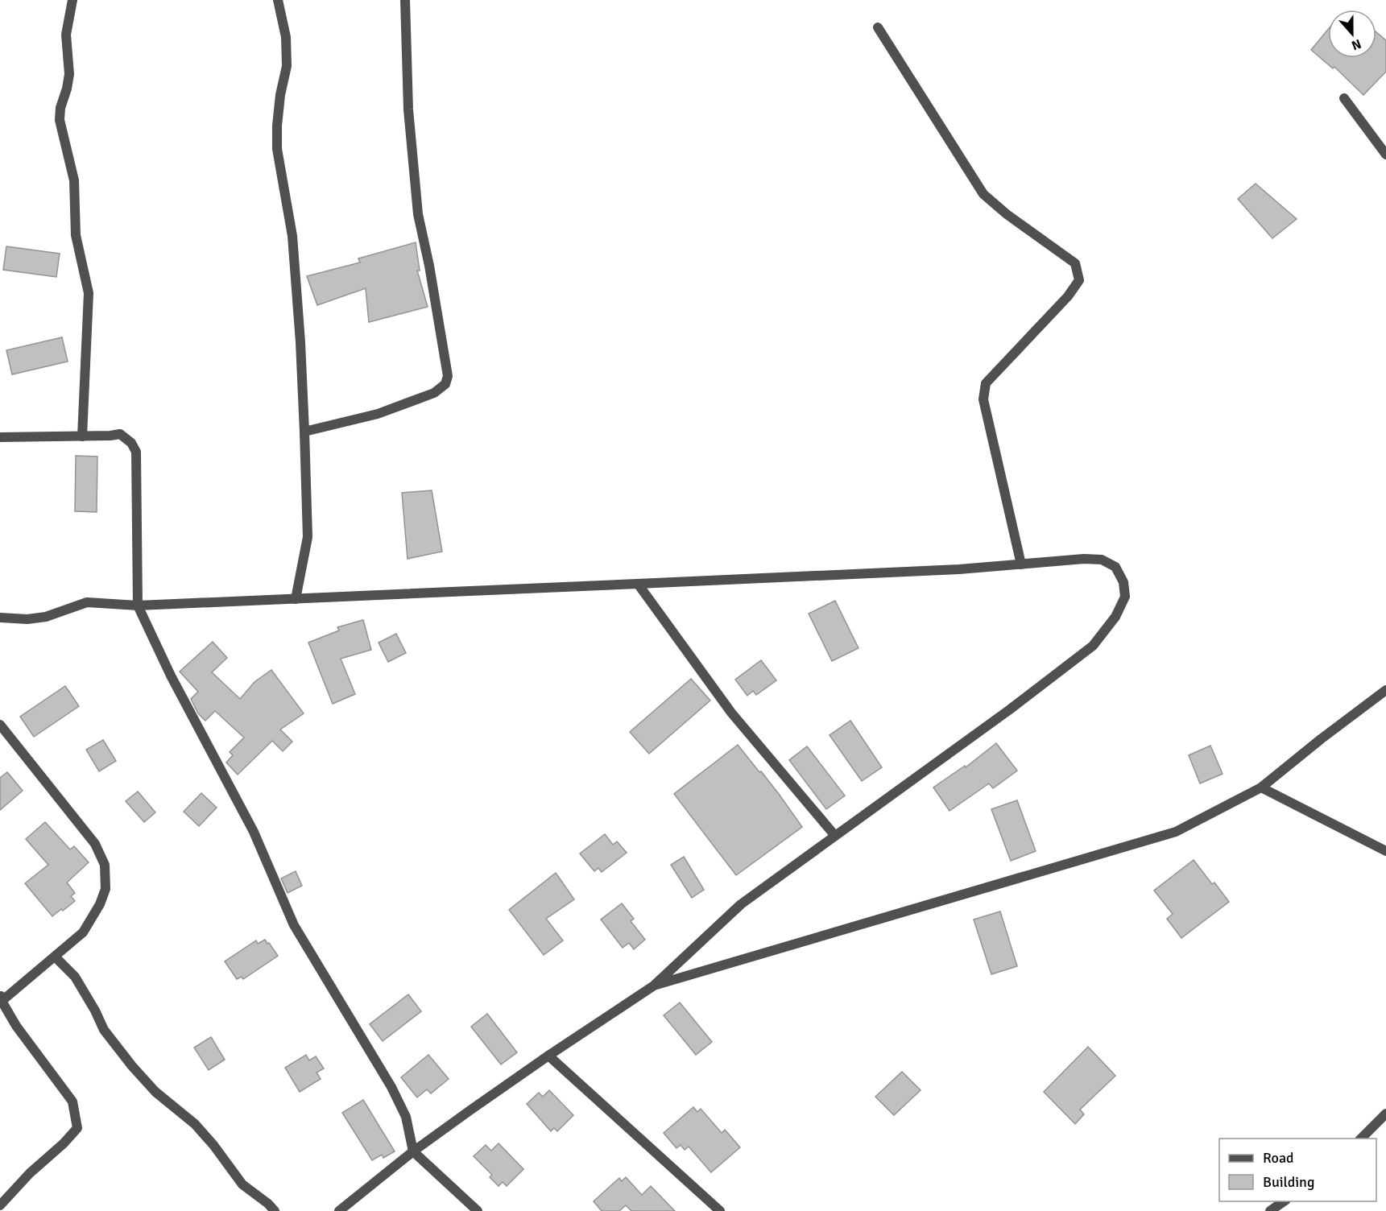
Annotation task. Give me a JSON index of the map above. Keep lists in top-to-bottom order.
{
  "legend": ["Road", "Building"],
  "north": "bottom"
}
